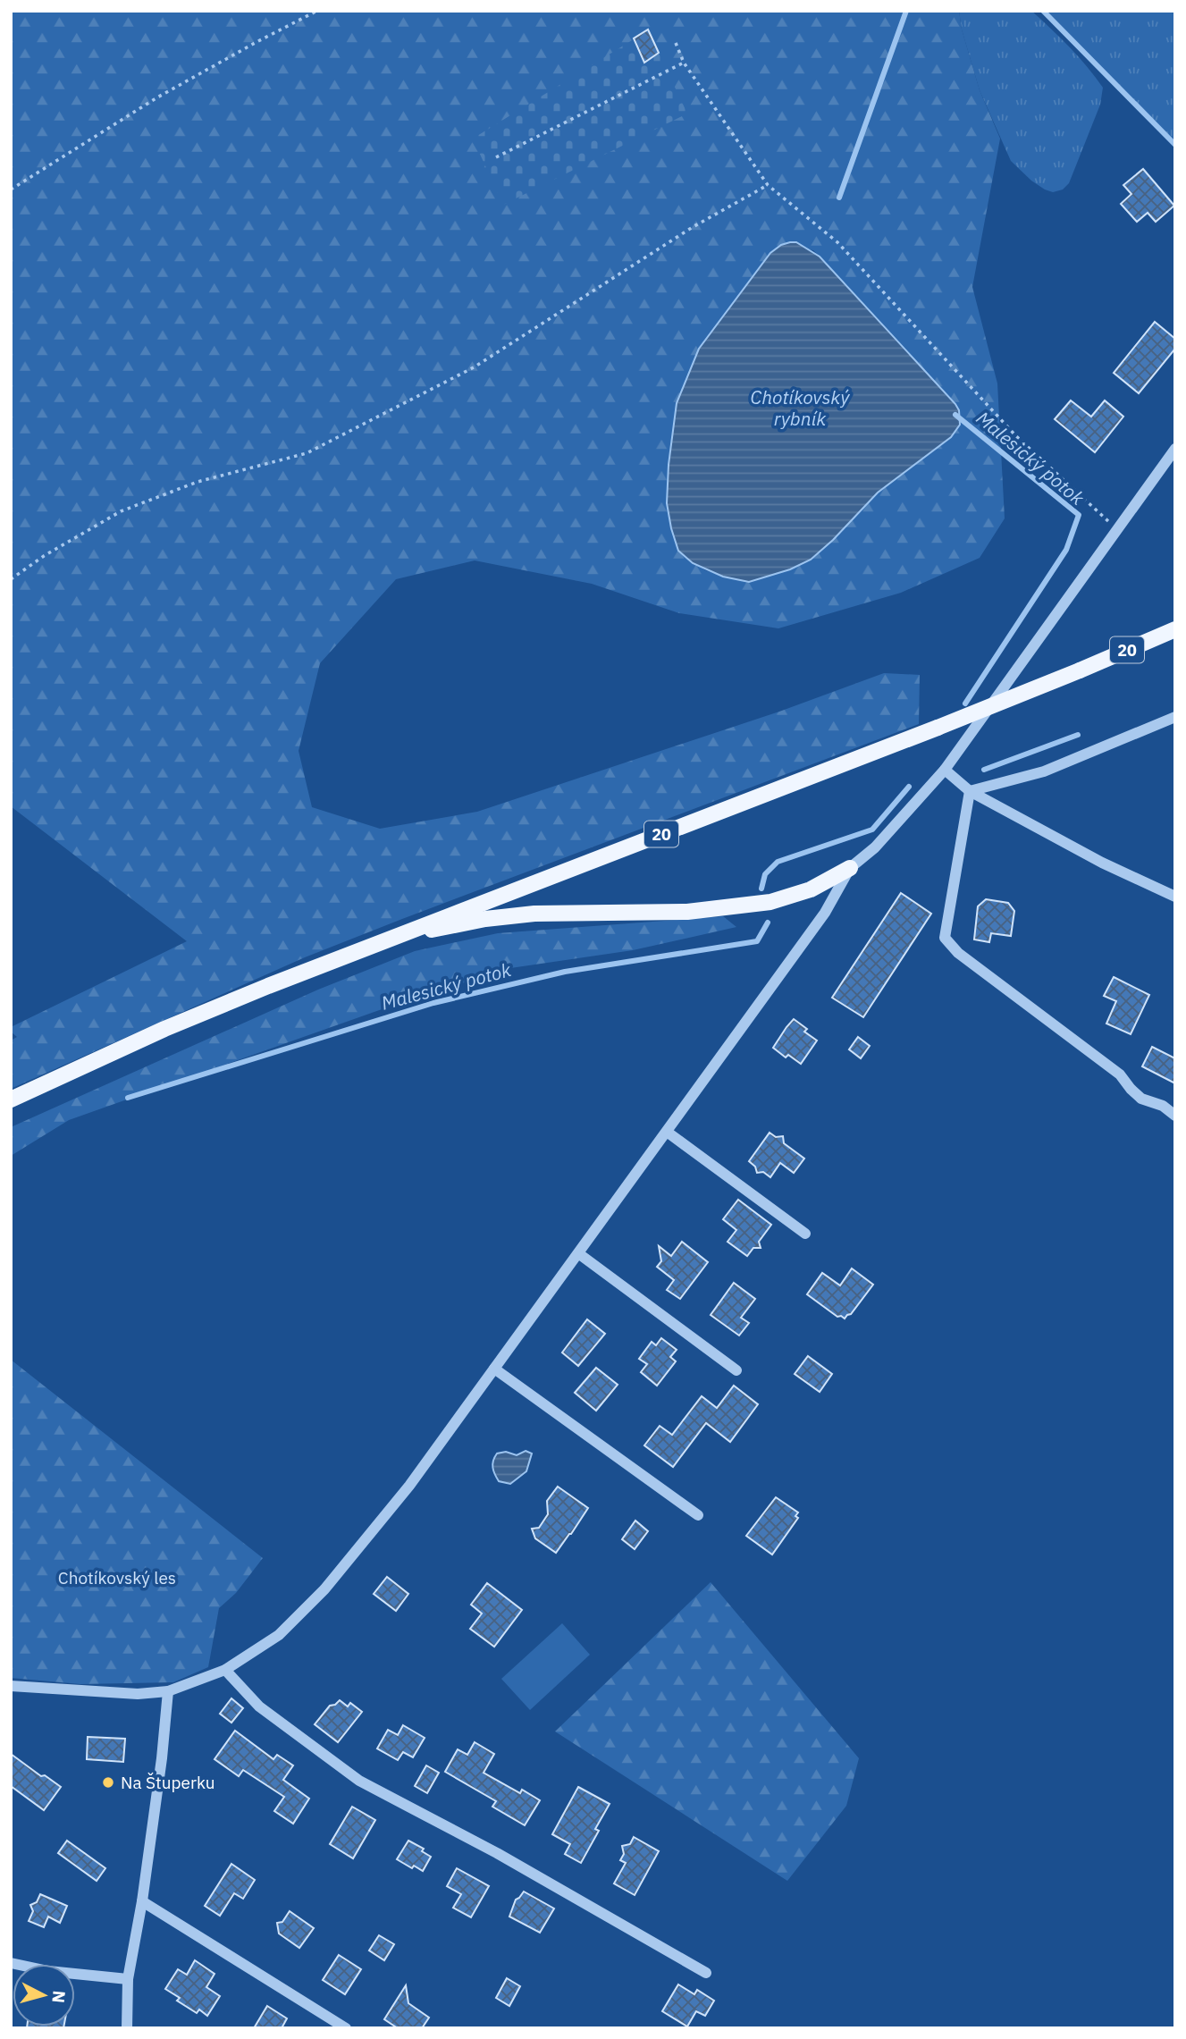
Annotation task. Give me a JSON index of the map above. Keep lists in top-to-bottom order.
{
  "streets": {
    "main road": ["20"]
  },
  "water": ["Chotíkovský rybník", "Malesický potok"],
  "parks": ["Chotíkovský les"],
  "places": ["Na Štuperku"],
  "north": "right"
}
